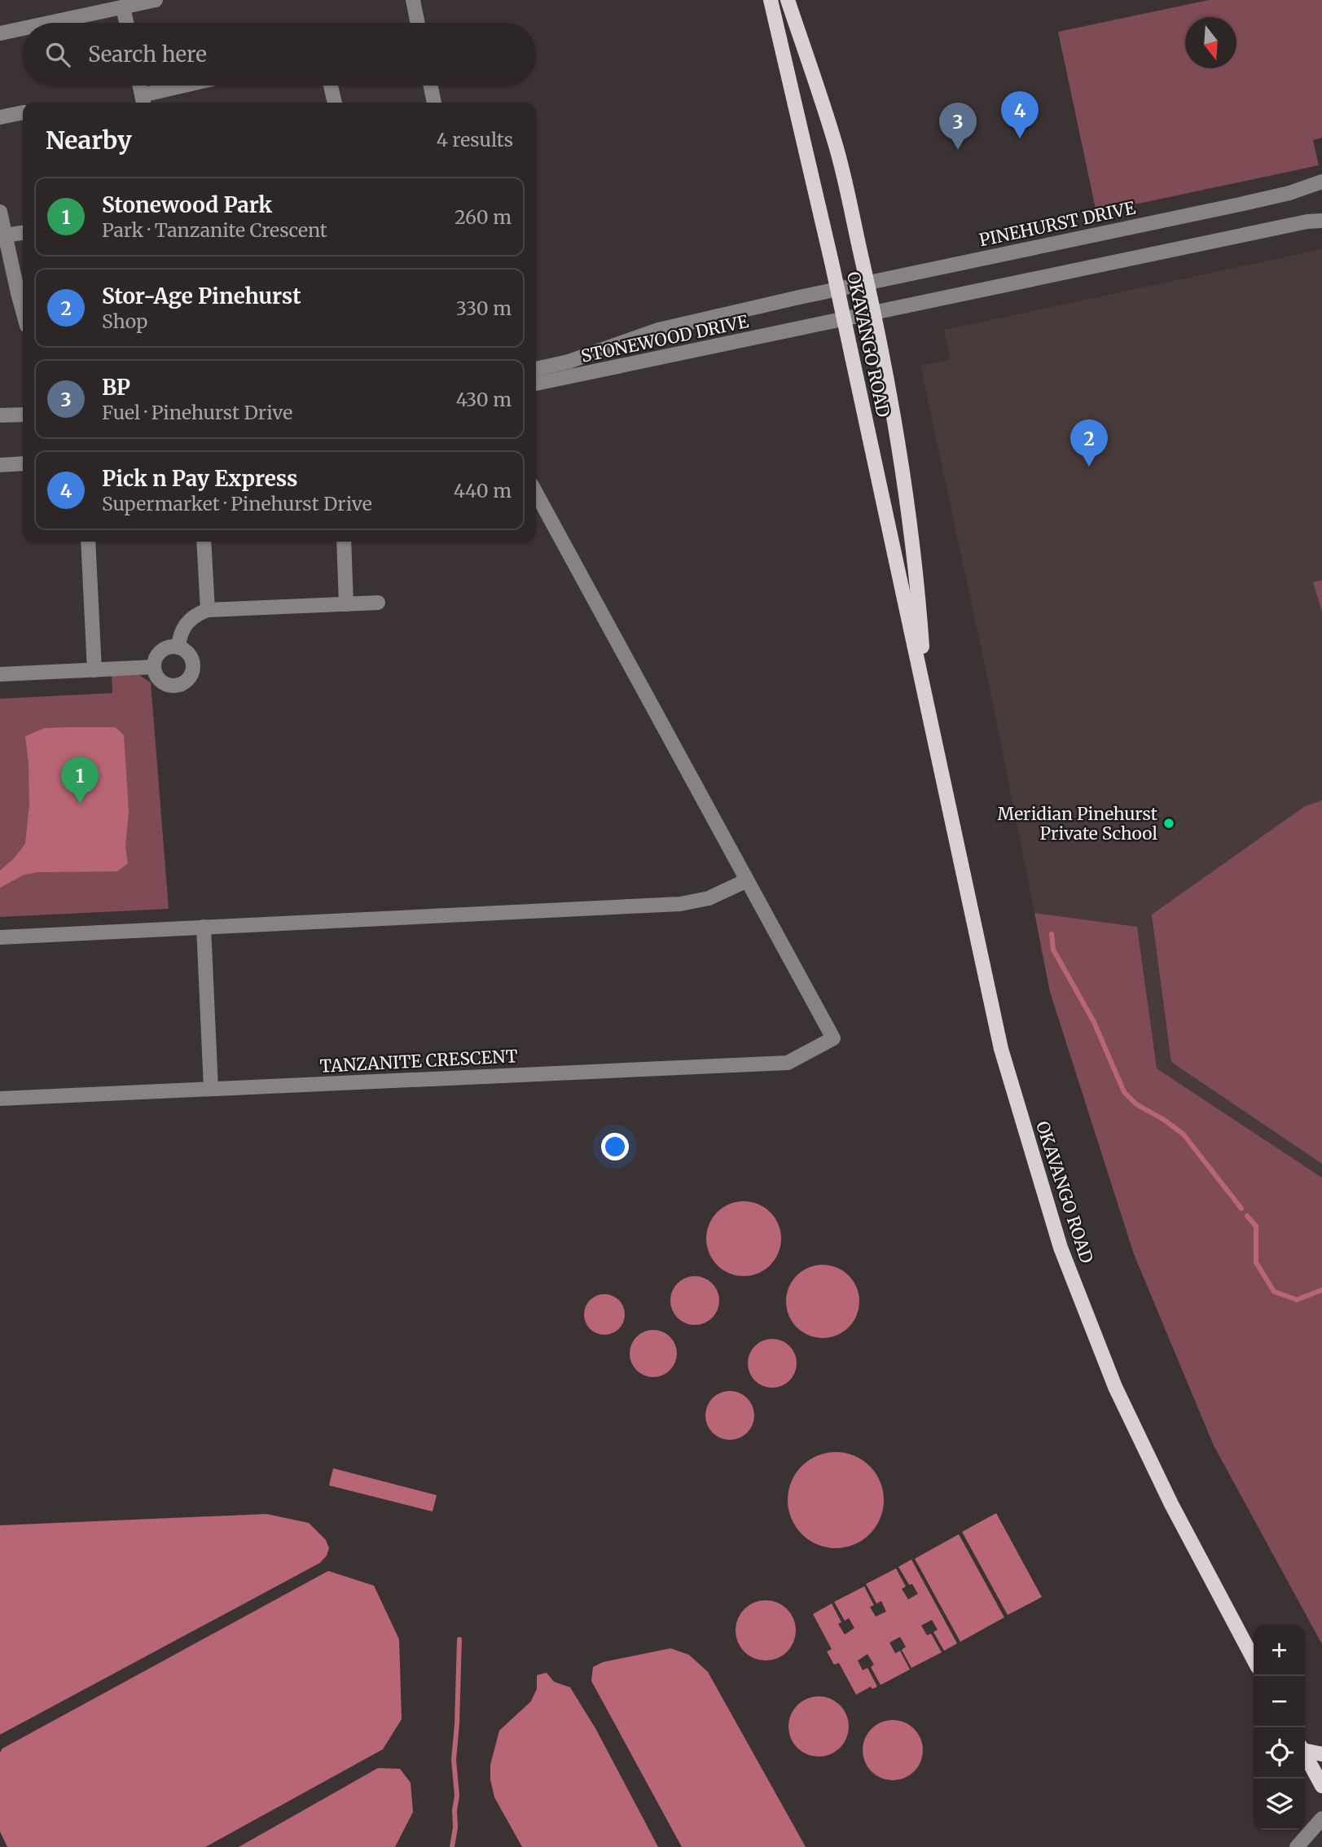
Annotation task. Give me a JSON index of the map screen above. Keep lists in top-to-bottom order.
{
  "streets": {
    "main road": ["OKAVANGO ROAD"],
    "street": ["PINEHURST DRIVE", "STONEWOOD DRIVE", "TANZANITE CRESCENT"]
  },
  "crossings": [
    ["PINEHURST DRIVE", "STONEWOOD DRIVE"],
    ["PINEHURST DRIVE", "OKAVANGO ROAD"],
    ["STONEWOOD DRIVE", "OKAVANGO ROAD"]
  ],
  "places": ["Meridian Pinehurst Private School"],
  "north": "bottom",
  "page": {
    "search": "Search here",
    "pins": [
      "4",
      "3",
      "2",
      "1"
    ],
    "heading": ["Nearby", "4 results"],
    "list": [
      {
        "mark": "1",
        "name": "Stonewood Park",
        "note": "Park · Tanzanite Crescent",
        "value": "260 m"
      },
      {
        "mark": "2",
        "name": "Stor-Age Pinehurst",
        "note": "Shop",
        "value": "330 m"
      },
      {
        "mark": "3",
        "name": "BP",
        "note": "Fuel · Pinehurst Drive",
        "value": "430 m"
      },
      {
        "mark": "4",
        "name": "Pick n Pay Express",
        "note": "Supermarket · Pinehurst Drive",
        "value": "440 m"
      }
    ],
    "map_buttons": ["+", "−"]
  }
}
